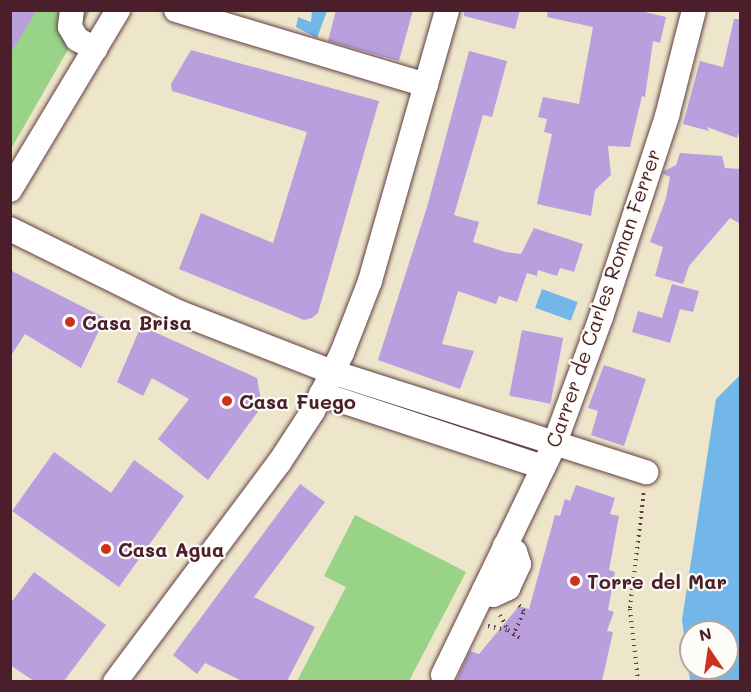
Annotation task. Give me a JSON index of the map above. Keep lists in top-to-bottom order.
{
  "streets": {
    "street": ["Carrer de Carles Roman Ferrer"]
  },
  "places": [
    "Casa Brisa",
    "Casa Fuego",
    "Casa Agua",
    "Torre del Mar"
  ],
  "north": "top"
}
